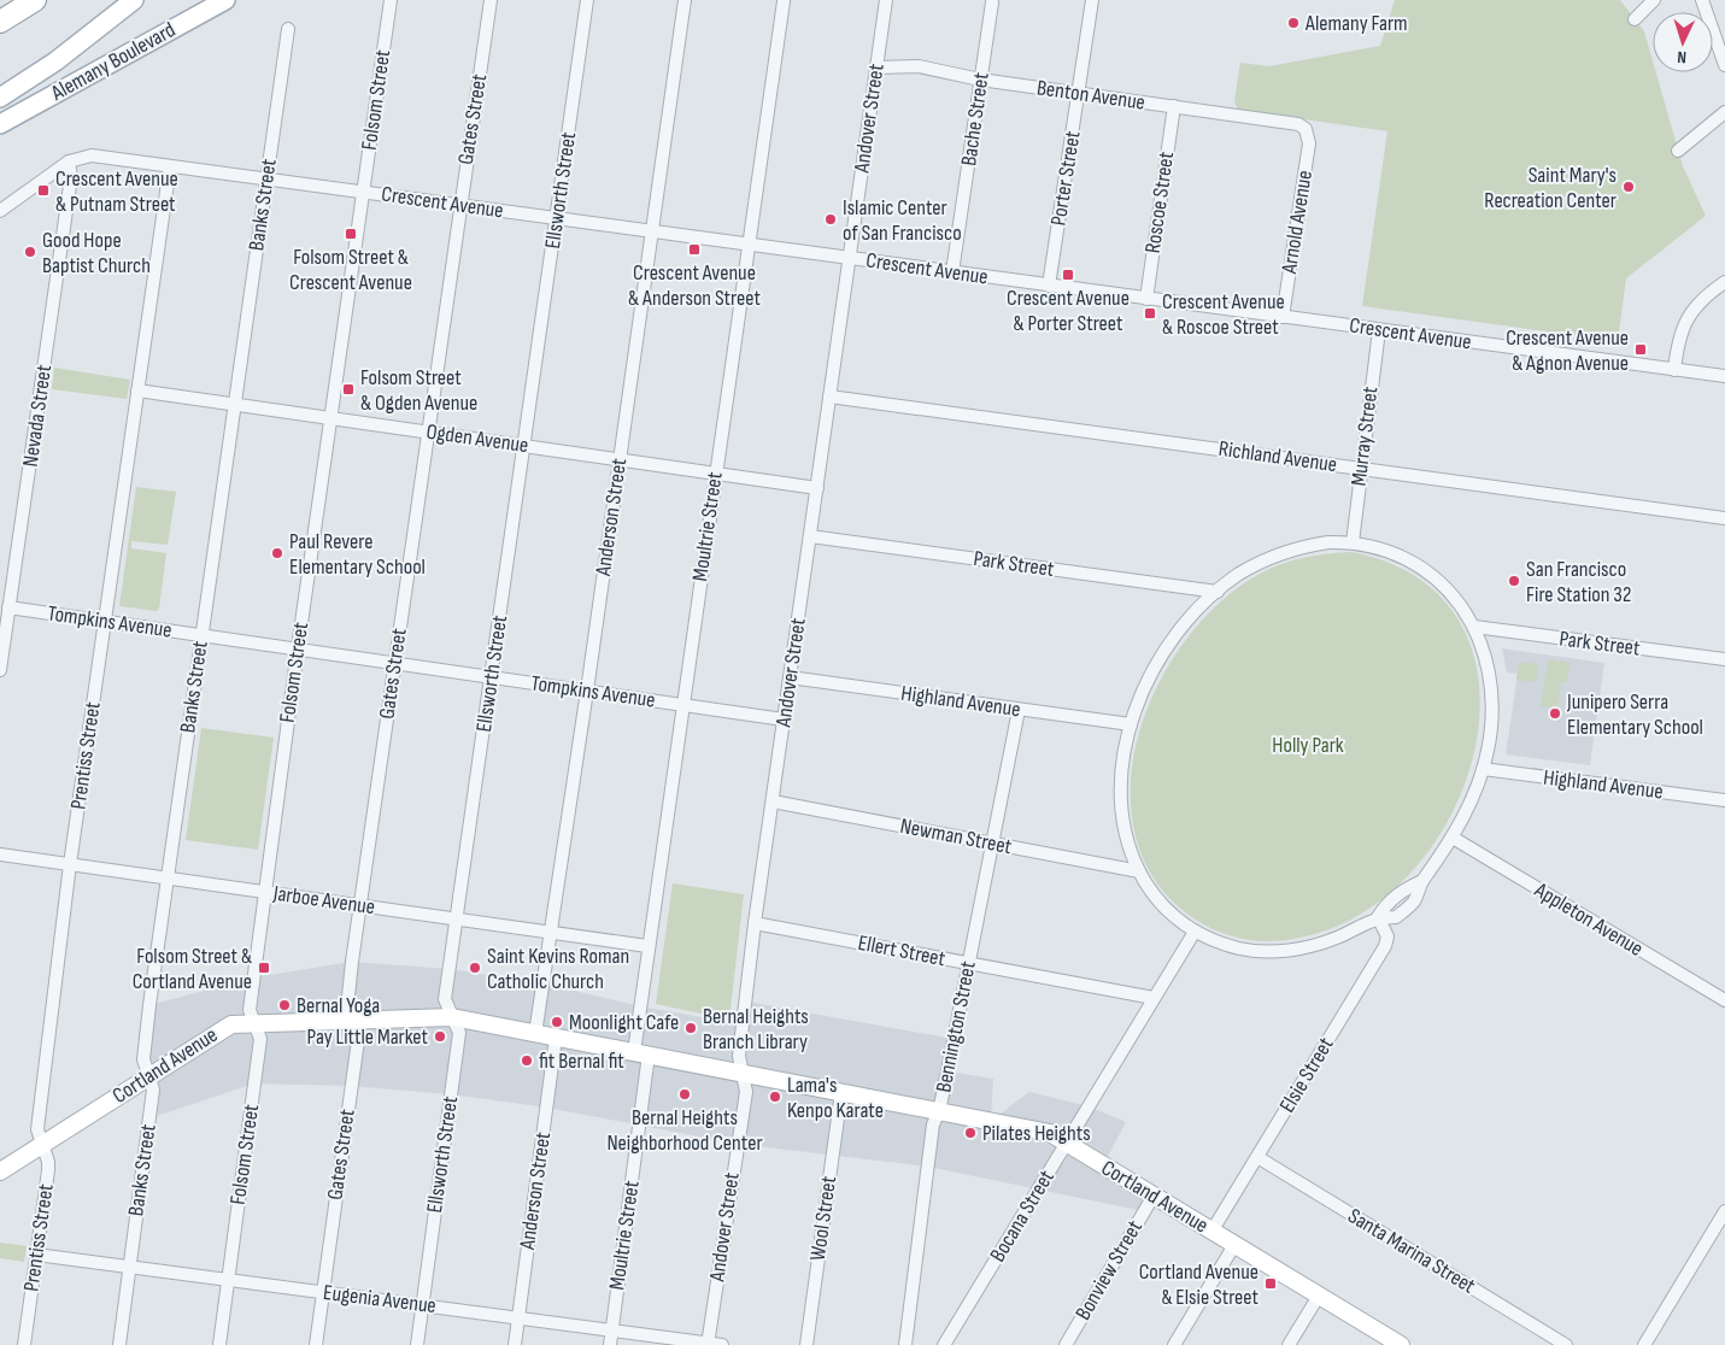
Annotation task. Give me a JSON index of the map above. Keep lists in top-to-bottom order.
{
  "streets": {
    "main road": ["Alemany Boulevard"],
    "street": [
      "Benton Avenue",
      "Folsom Street",
      "Andover Street",
      "Gates Street",
      "Bache Street",
      "Porter Street",
      "Ellsworth Street",
      "Crescent Avenue",
      "Roscoe Street",
      "Banks Street",
      "Arnold Avenue",
      "Nevada Street",
      "Murray Street",
      "Ogden Avenue",
      "Richland Avenue",
      "Anderson Street",
      "Moultrie Street",
      "Park Street",
      "Tompkins Avenue",
      "Highland Avenue",
      "Prentiss Street",
      "Newman Street",
      "Jarboe Avenue",
      "Appleton Avenue",
      "Ellert Street",
      "Bennington Street",
      "Cortland Avenue",
      "Elsie Street",
      "Bocana Street",
      "Wool Street",
      "Santa Marina Street",
      "Bonview Street",
      "Eugenia Avenue"
    ]
  },
  "crossings": [
    ["Benton Avenue", "Andover Street"],
    ["Benton Avenue", "Bache Street"],
    ["Benton Avenue", "Porter Street"],
    ["Benton Avenue", "Roscoe Street"],
    ["Benton Avenue", "Arnold Avenue"],
    ["Folsom Street", "Crescent Avenue"],
    ["Folsom Street", "Ogden Avenue"],
    ["Folsom Street", "Tompkins Avenue"],
    ["Folsom Street", "Jarboe Avenue"],
    ["Folsom Street", "Cortland Avenue"],
    ["Folsom Street", "Eugenia Avenue"],
    ["Andover Street", "Crescent Avenue"],
    ["Andover Street", "Ogden Avenue"],
    ["Andover Street", "Richland Avenue"],
    ["Andover Street", "Park Street"],
    ["Andover Street", "Tompkins Avenue"],
    ["Andover Street", "Highland Avenue"],
    ["Andover Street", "Newman Street"],
    ["Andover Street", "Ellert Street"],
    ["Andover Street", "Cortland Avenue"],
    ["Andover Street", "Eugenia Avenue"],
    ["Gates Street", "Crescent Avenue"],
    ["Gates Street", "Ogden Avenue"],
    ["Gates Street", "Tompkins Avenue"],
    ["Gates Street", "Jarboe Avenue"],
    ["Gates Street", "Cortland Avenue"],
    ["Gates Street", "Eugenia Avenue"],
    ["Bache Street", "Crescent Avenue"],
    ["Porter Street", "Crescent Avenue"],
    ["Ellsworth Street", "Crescent Avenue"],
    ["Ellsworth Street", "Ogden Avenue"],
    ["Ellsworth Street", "Tompkins Avenue"],
    ["Ellsworth Street", "Jarboe Avenue"],
    ["Ellsworth Street", "Cortland Avenue"],
    ["Ellsworth Street", "Eugenia Avenue"],
    ["Crescent Avenue", "Roscoe Street"],
    ["Crescent Avenue", "Banks Street"],
    ["Crescent Avenue", "Arnold Avenue"],
    ["Crescent Avenue", "Nevada Street"],
    ["Crescent Avenue", "Murray Street"],
    ["Crescent Avenue", "Anderson Street"],
    ["Crescent Avenue", "Moultrie Street"],
    ["Crescent Avenue", "Prentiss Street"],
    ["Banks Street", "Ogden Avenue"],
    ["Banks Street", "Tompkins Avenue"],
    ["Banks Street", "Jarboe Avenue"],
    ["Banks Street", "Cortland Avenue"],
    ["Banks Street", "Eugenia Avenue"],
    ["Nevada Street", "Tompkins Avenue"],
    ["Murray Street", "Richland Avenue"],
    ["Ogden Avenue", "Anderson Street"],
    ["Ogden Avenue", "Moultrie Street"],
    ["Ogden Avenue", "Prentiss Street"],
    ["Anderson Street", "Tompkins Avenue"],
    ["Anderson Street", "Jarboe Avenue"],
    ["Anderson Street", "Cortland Avenue"],
    ["Anderson Street", "Eugenia Avenue"],
    ["Moultrie Street", "Tompkins Avenue"],
    ["Moultrie Street", "Jarboe Avenue"],
    ["Moultrie Street", "Cortland Avenue"],
    ["Moultrie Street", "Eugenia Avenue"],
    ["Tompkins Avenue", "Prentiss Street"],
    ["Highland Avenue", "Bennington Street"],
    ["Prentiss Street", "Jarboe Avenue"],
    ["Prentiss Street", "Cortland Avenue"],
    ["Prentiss Street", "Eugenia Avenue"],
    ["Newman Street", "Bennington Street"],
    ["Ellert Street", "Bennington Street"],
    ["Ellert Street", "Bocana Street"],
    ["Bennington Street", "Cortland Avenue"],
    ["Cortland Avenue", "Elsie Street"],
    ["Cortland Avenue", "Bocana Street"],
    ["Cortland Avenue", "Wool Street"],
    ["Cortland Avenue", "Bonview Street"],
    ["Elsie Street", "Santa Marina Street"]
  ],
  "parks": ["Holly Park"],
  "places": {
    "other": [
      "Alemany Farm",
      "Saint Mary's Recreation Center",
      "Islamic Center of San Francisco",
      "Good Hope Baptist Church",
      "Paul Revere Elementary School",
      "San Francisco Fire Station 32",
      "Junipero Serra Elementary School",
      "Saint Kevins Roman Catholic Church",
      "Bernal Yoga",
      "Moonlight Cafe",
      "Bernal Heights Branch Library",
      "Pay Little Market",
      "fit Bernal fit",
      "Bernal Heights Neighborhood Center",
      "Lama's Kenpo Karate",
      "Pilates Heights"
    ],
    "transit": [
      "Crescent Avenue & Putnam Street",
      "Folsom Street & Crescent Avenue",
      "Crescent Avenue & Anderson Street",
      "Crescent Avenue & Porter Street",
      "Crescent Avenue & Roscoe Street",
      "Crescent Avenue & Agnon Avenue",
      "Folsom Street & Ogden Avenue",
      "Folsom Street & Cortland Avenue",
      "Cortland Avenue & Elsie Street"
    ]
  },
  "north": "bottom"
}
